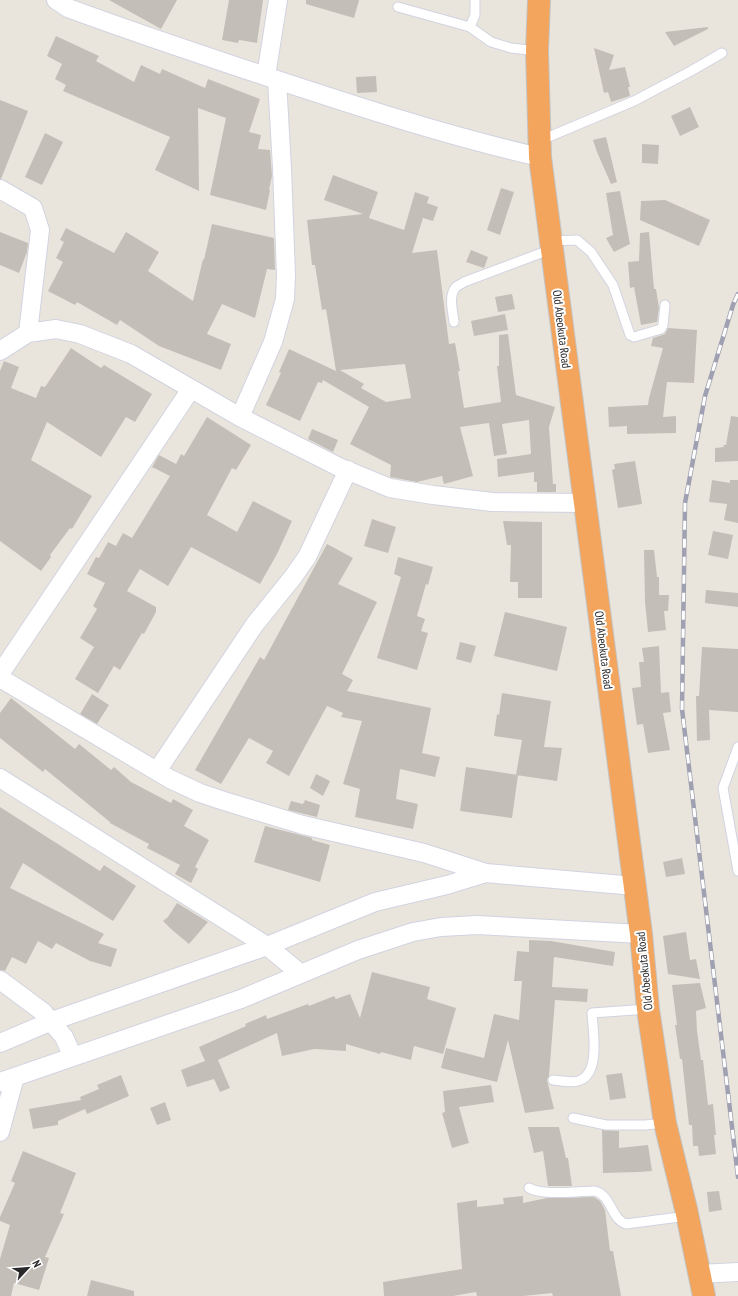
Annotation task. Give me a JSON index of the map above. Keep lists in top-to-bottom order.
{
  "streets": {
    "highway": ["Old Abeokuta Road"]
  },
  "north": "top right"
}
